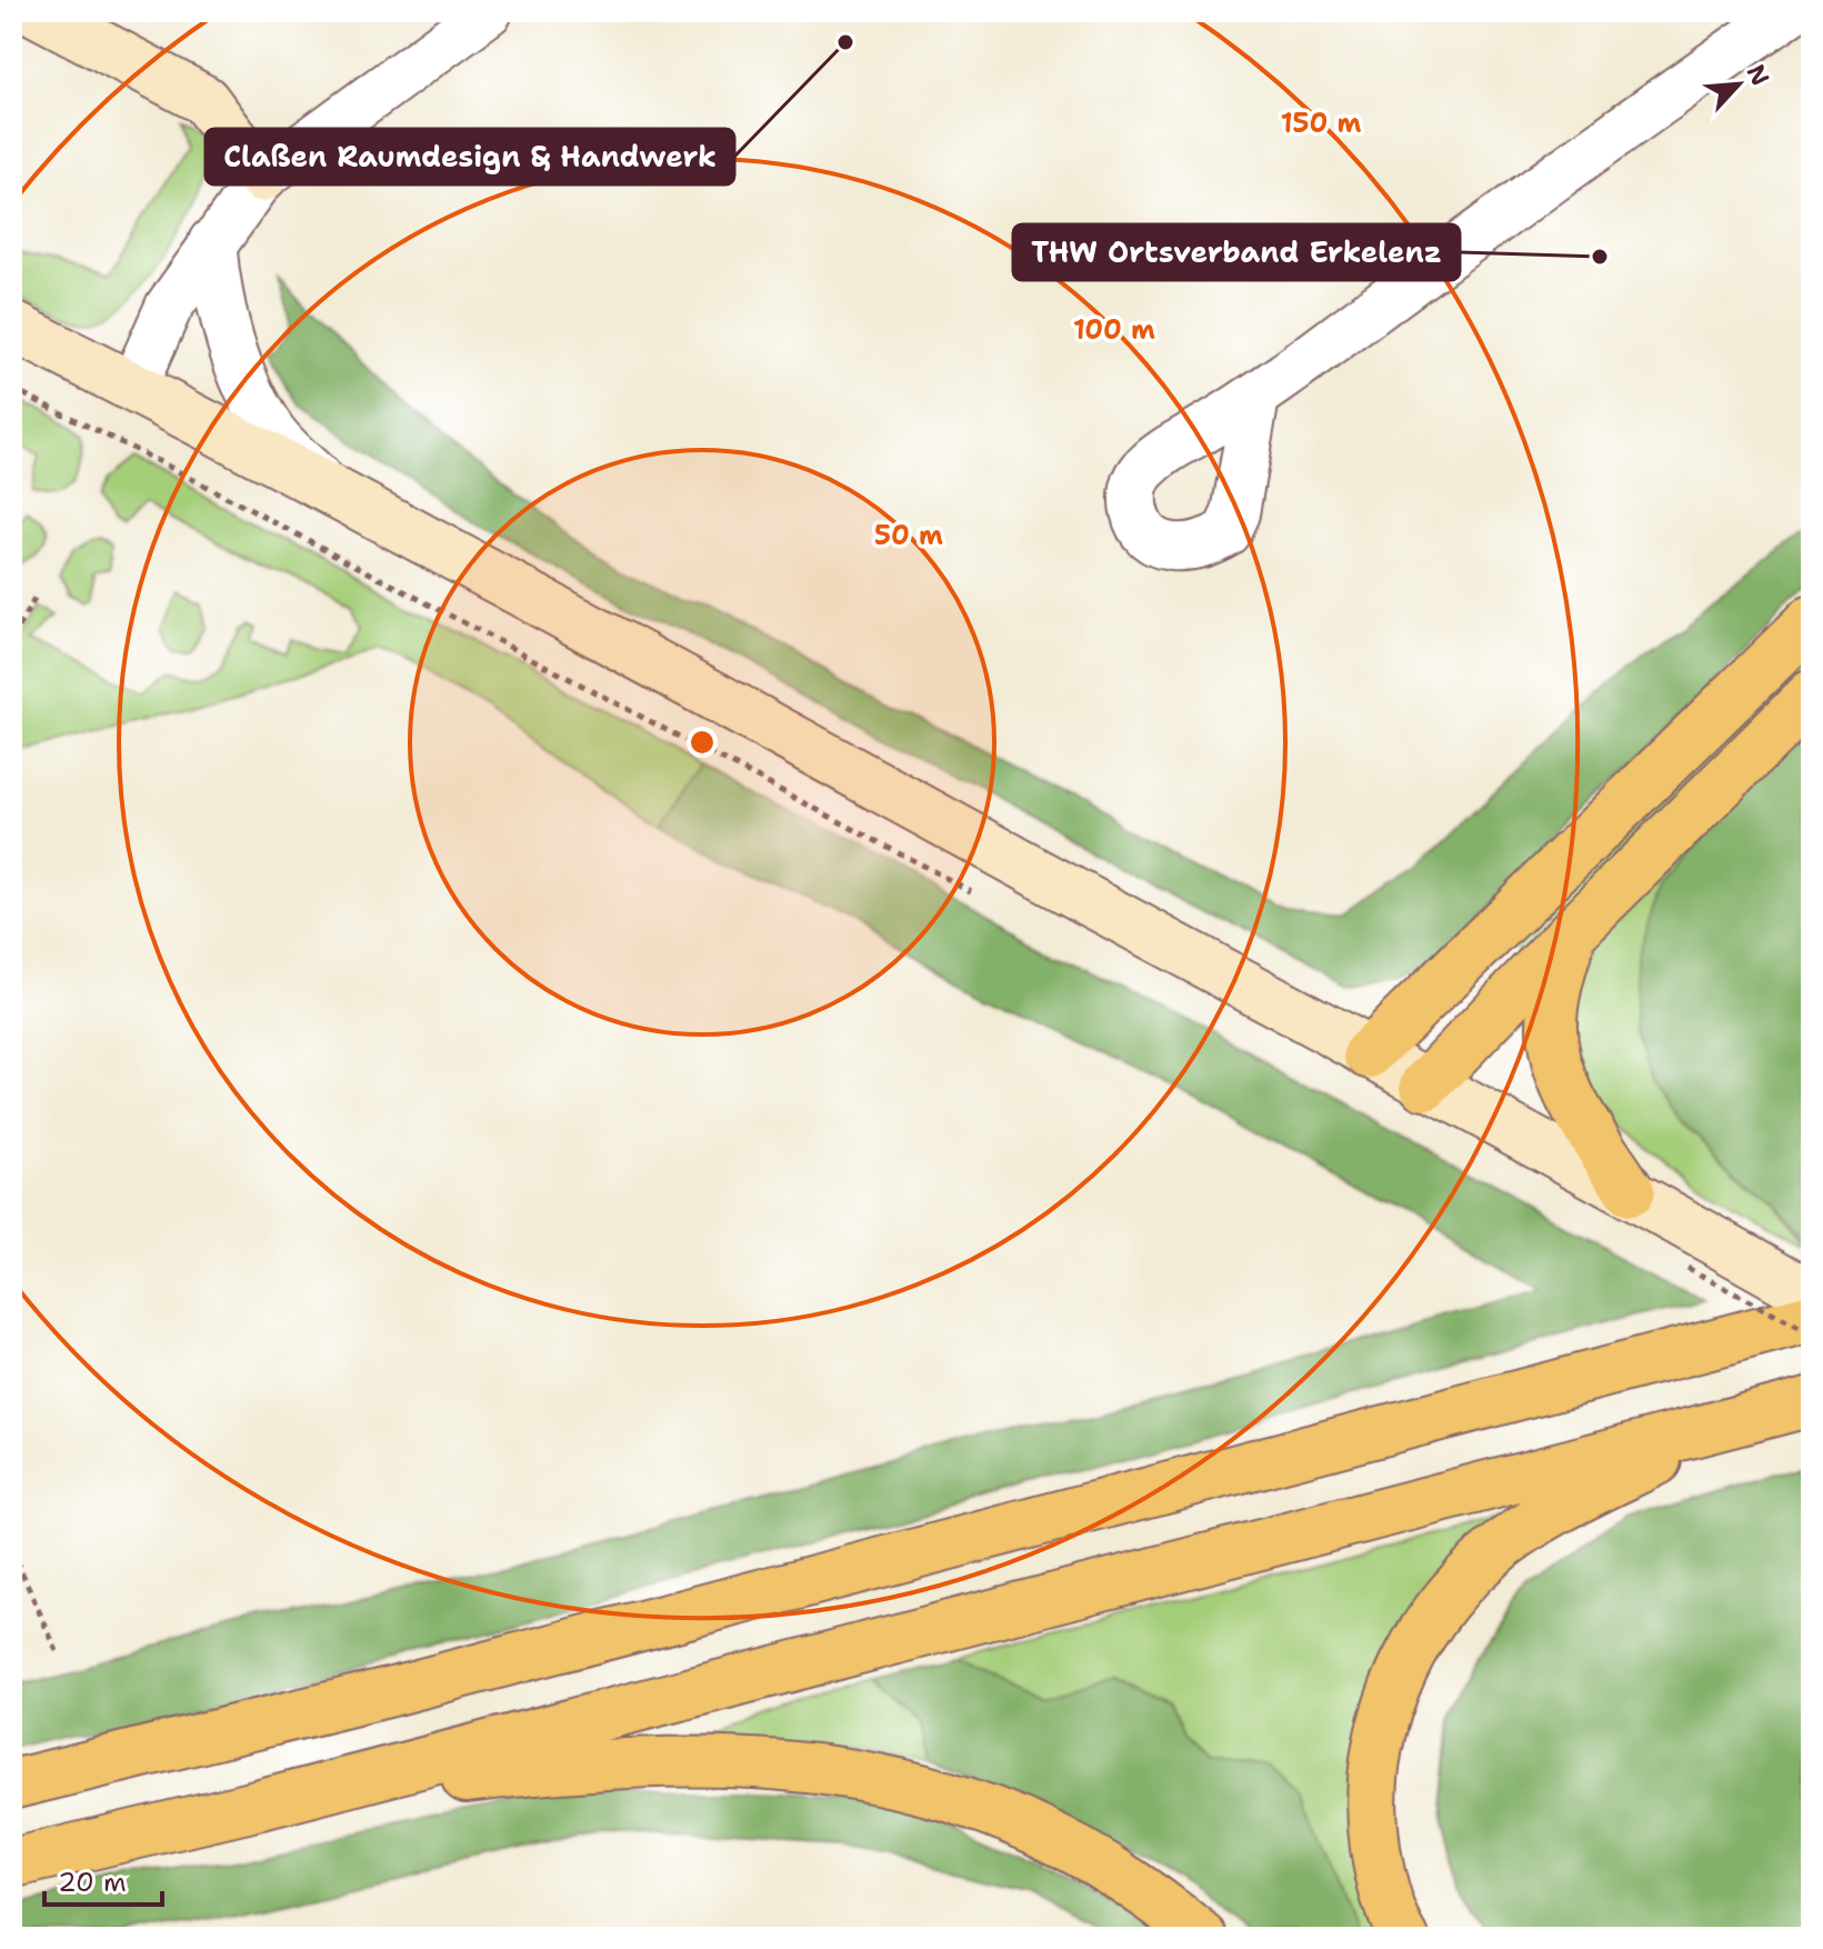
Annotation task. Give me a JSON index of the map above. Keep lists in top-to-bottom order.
{
  "places": ["Claßen Raumdesign & Handwerk", "THW Ortsverband Erkelenz"],
  "scale_bar": "20 m",
  "north": "top right",
  "rings": ["150 m", "100 m", "50 m"]
}
